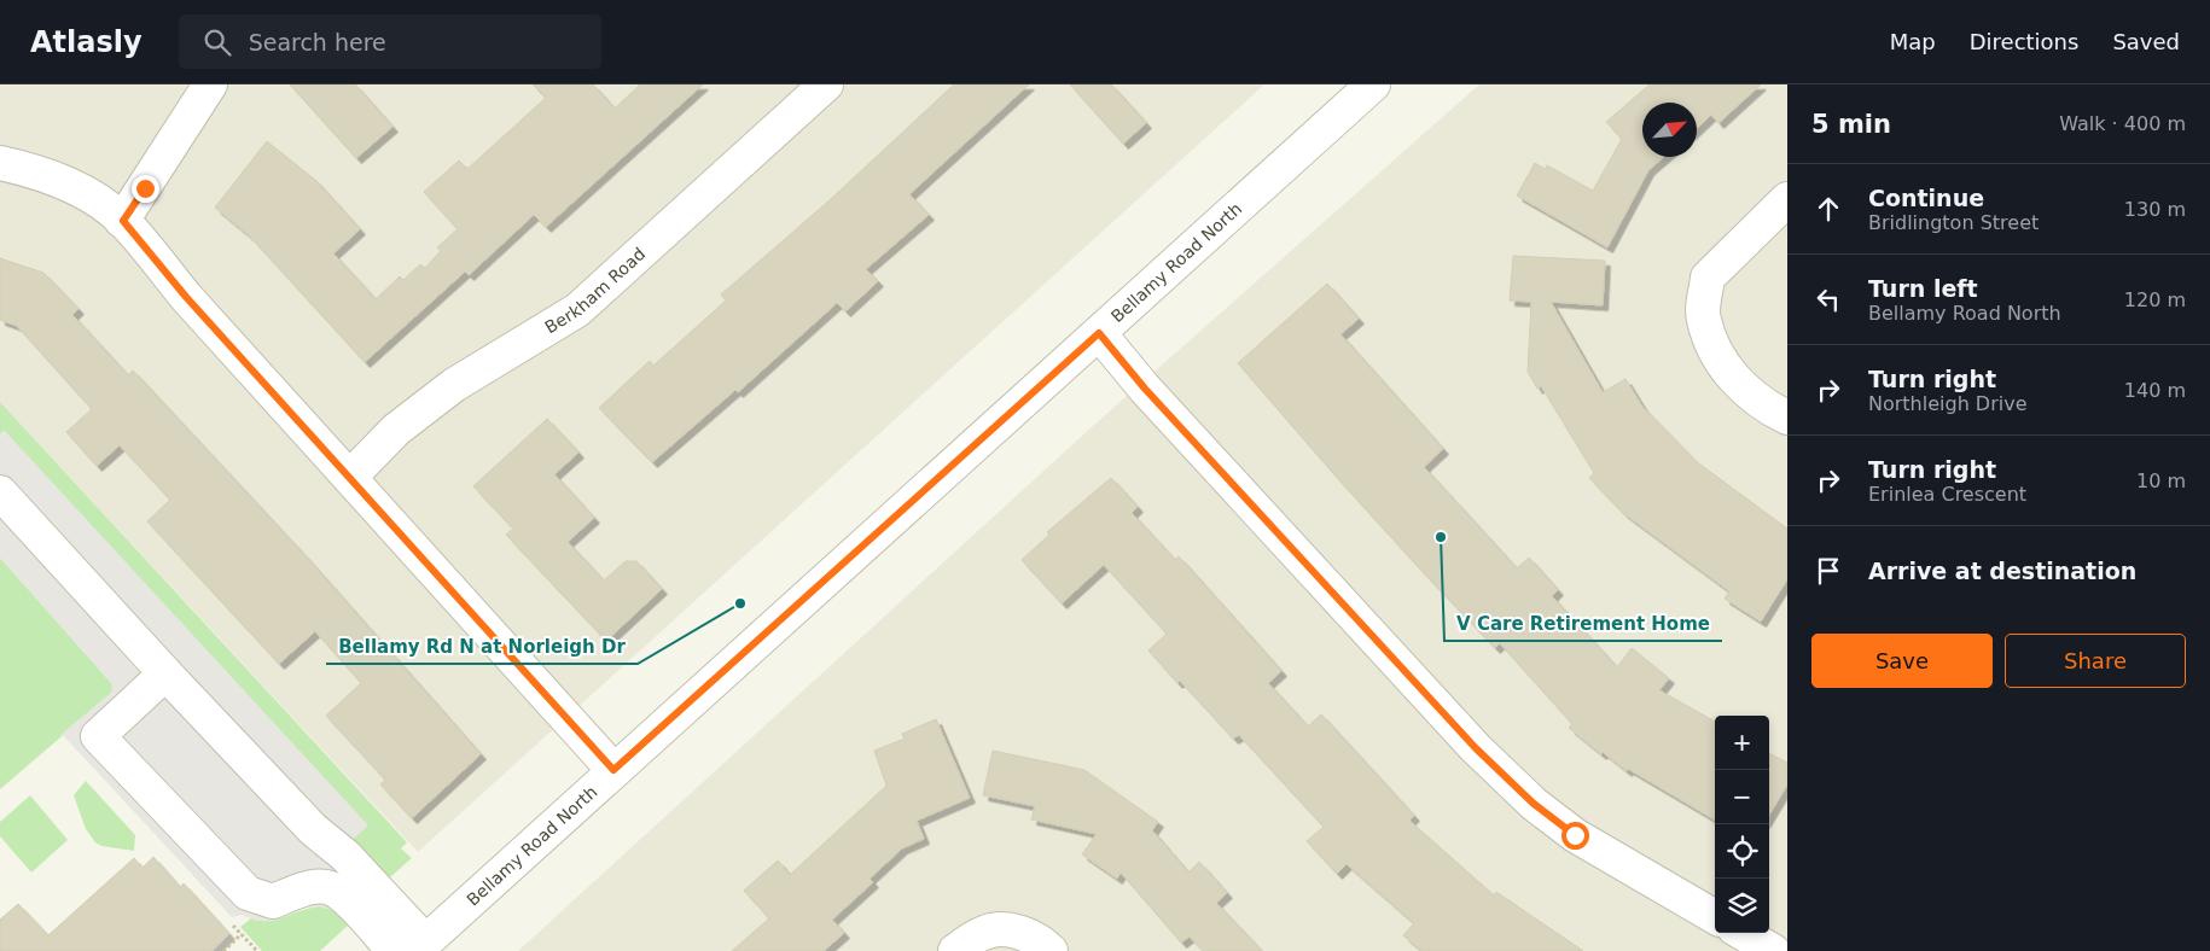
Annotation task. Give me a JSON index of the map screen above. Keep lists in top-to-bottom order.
{
  "streets": {
    "street": ["Bellamy Road North", "Berkham Road"]
  },
  "places": ["V Care Retirement Home", "Bellamy Rd N at Norleigh Dr"],
  "north": "top right",
  "page": {
    "header": "Atlasly",
    "search": "Search here",
    "nav": ["Map", "Directions", "Saved"],
    "heading": ["5 min", "Walk · 400 m"],
    "list": [
      ["Continue", "Bridlington Street", "130 m"],
      ["Turn left", "Bellamy Road North", "120 m"],
      ["Turn right", "Northleigh Drive", "140 m"],
      ["Turn right", "Erinlea Crescent", "10 m"],
      "Arrive at destination"
    ],
    "buttons": ["Save", "Share"],
    "map_buttons": ["+", "−"]
  }
}
